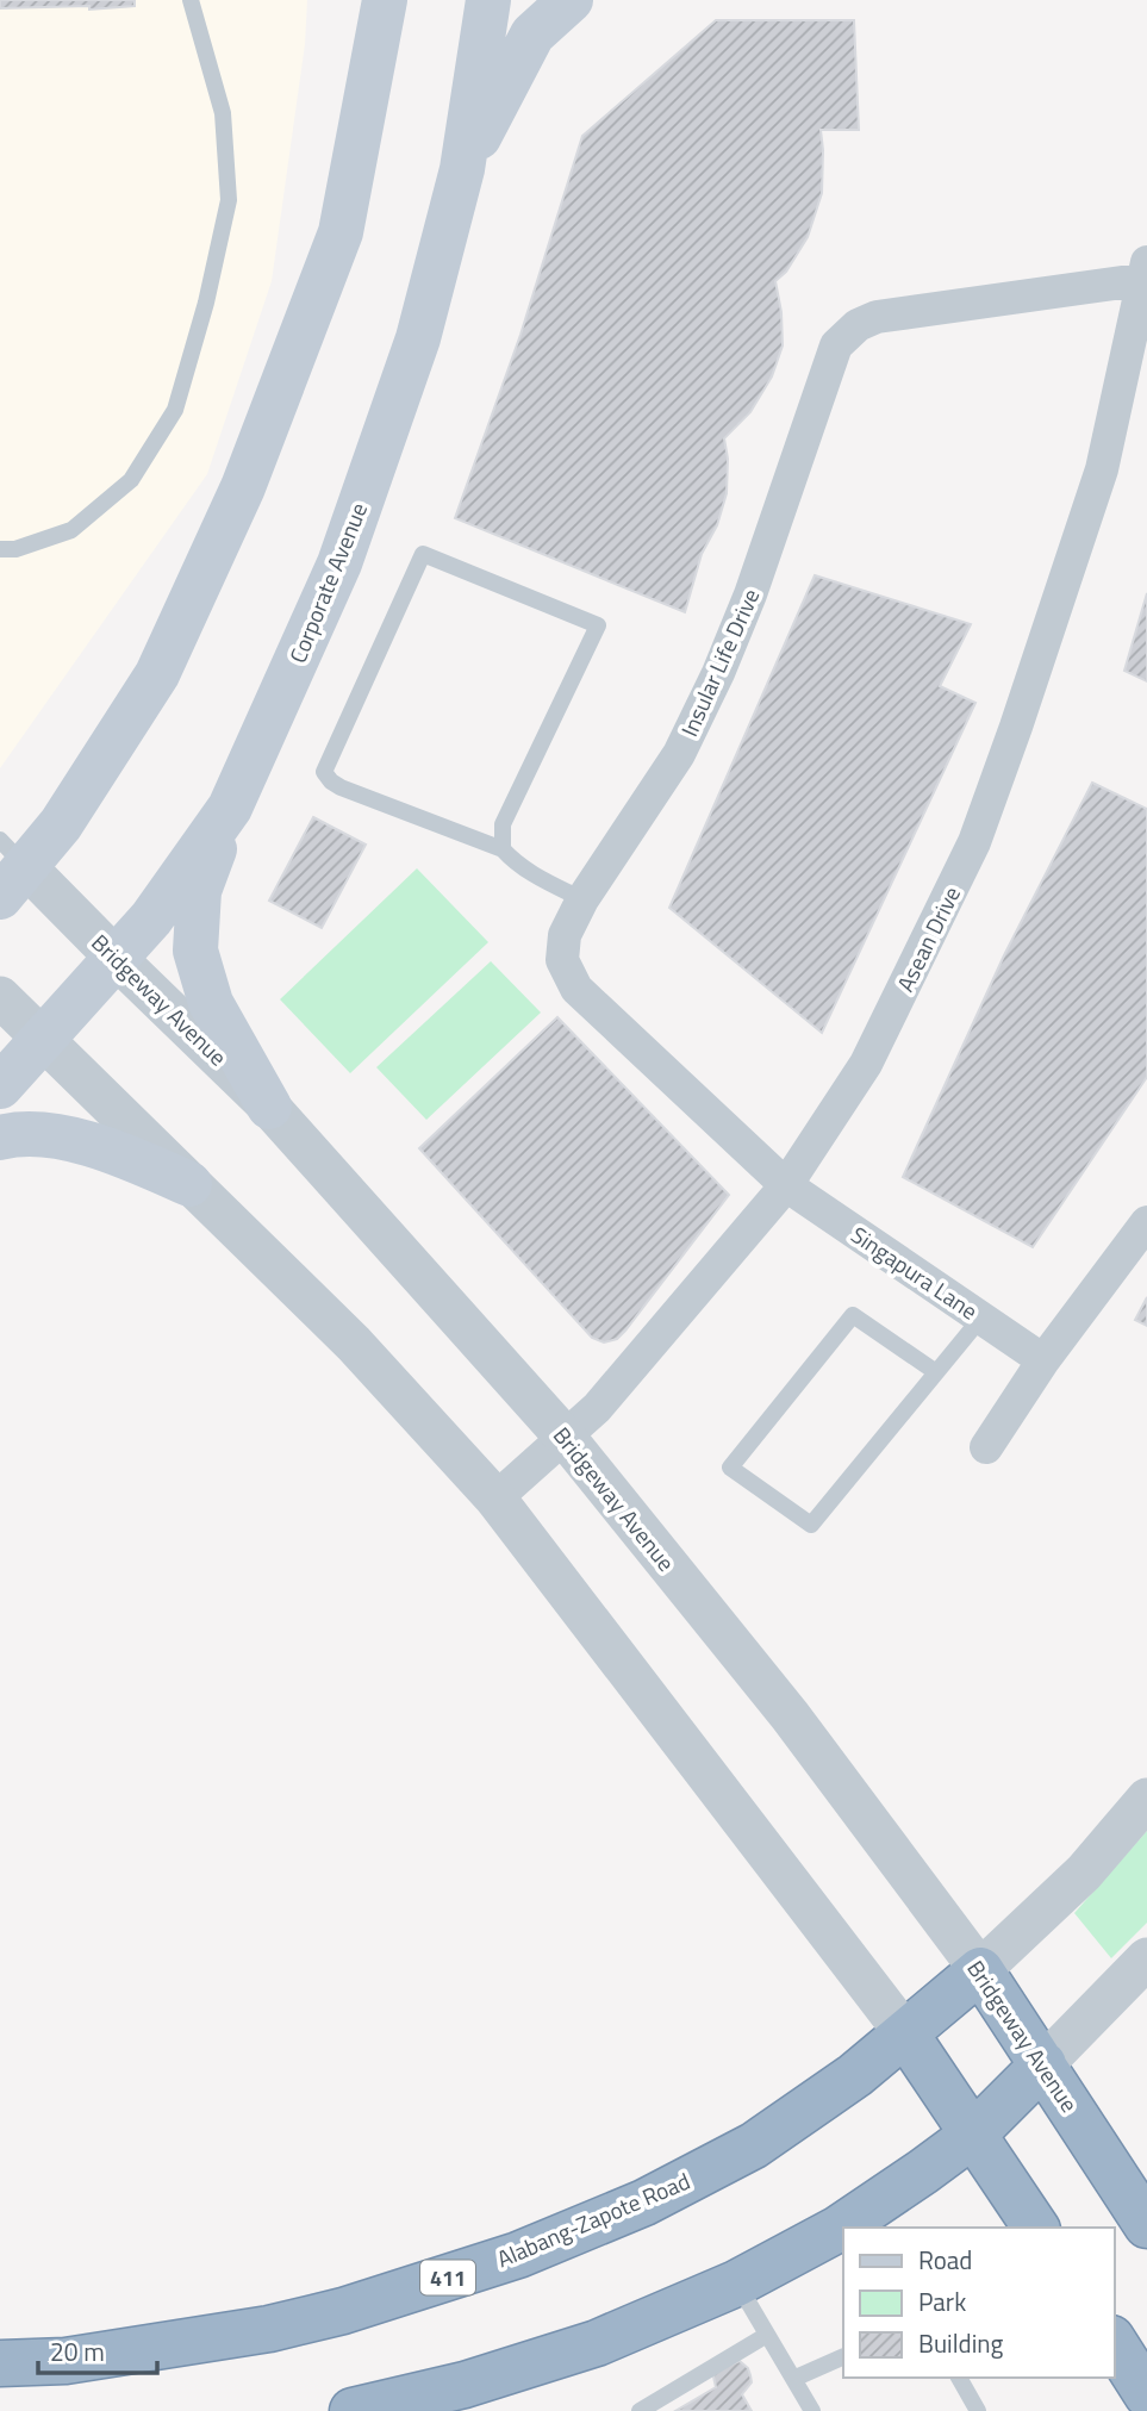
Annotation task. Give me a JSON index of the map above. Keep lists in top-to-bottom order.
{
  "streets": {
    "highway": ["Bridgeway Avenue", "Alabang-Zapote Road", "411"],
    "main road": ["Corporate Avenue"],
    "street": ["Insular Life Drive", "Asean Drive", "Singapura Lane"]
  },
  "crossings": [
    ["Corporate Avenue", "Bridgeway Avenue"],
    ["Insular Life Drive", "Asean Drive"],
    ["Insular Life Drive", "Singapura Lane"],
    ["Asean Drive", "Bridgeway Avenue"],
    ["Asean Drive", "Singapura Lane"],
    ["Bridgeway Avenue", "Alabang-Zapote Road"]
  ],
  "legend": ["Road", "Park", "Building"],
  "scale_bar": "20 m"
}
